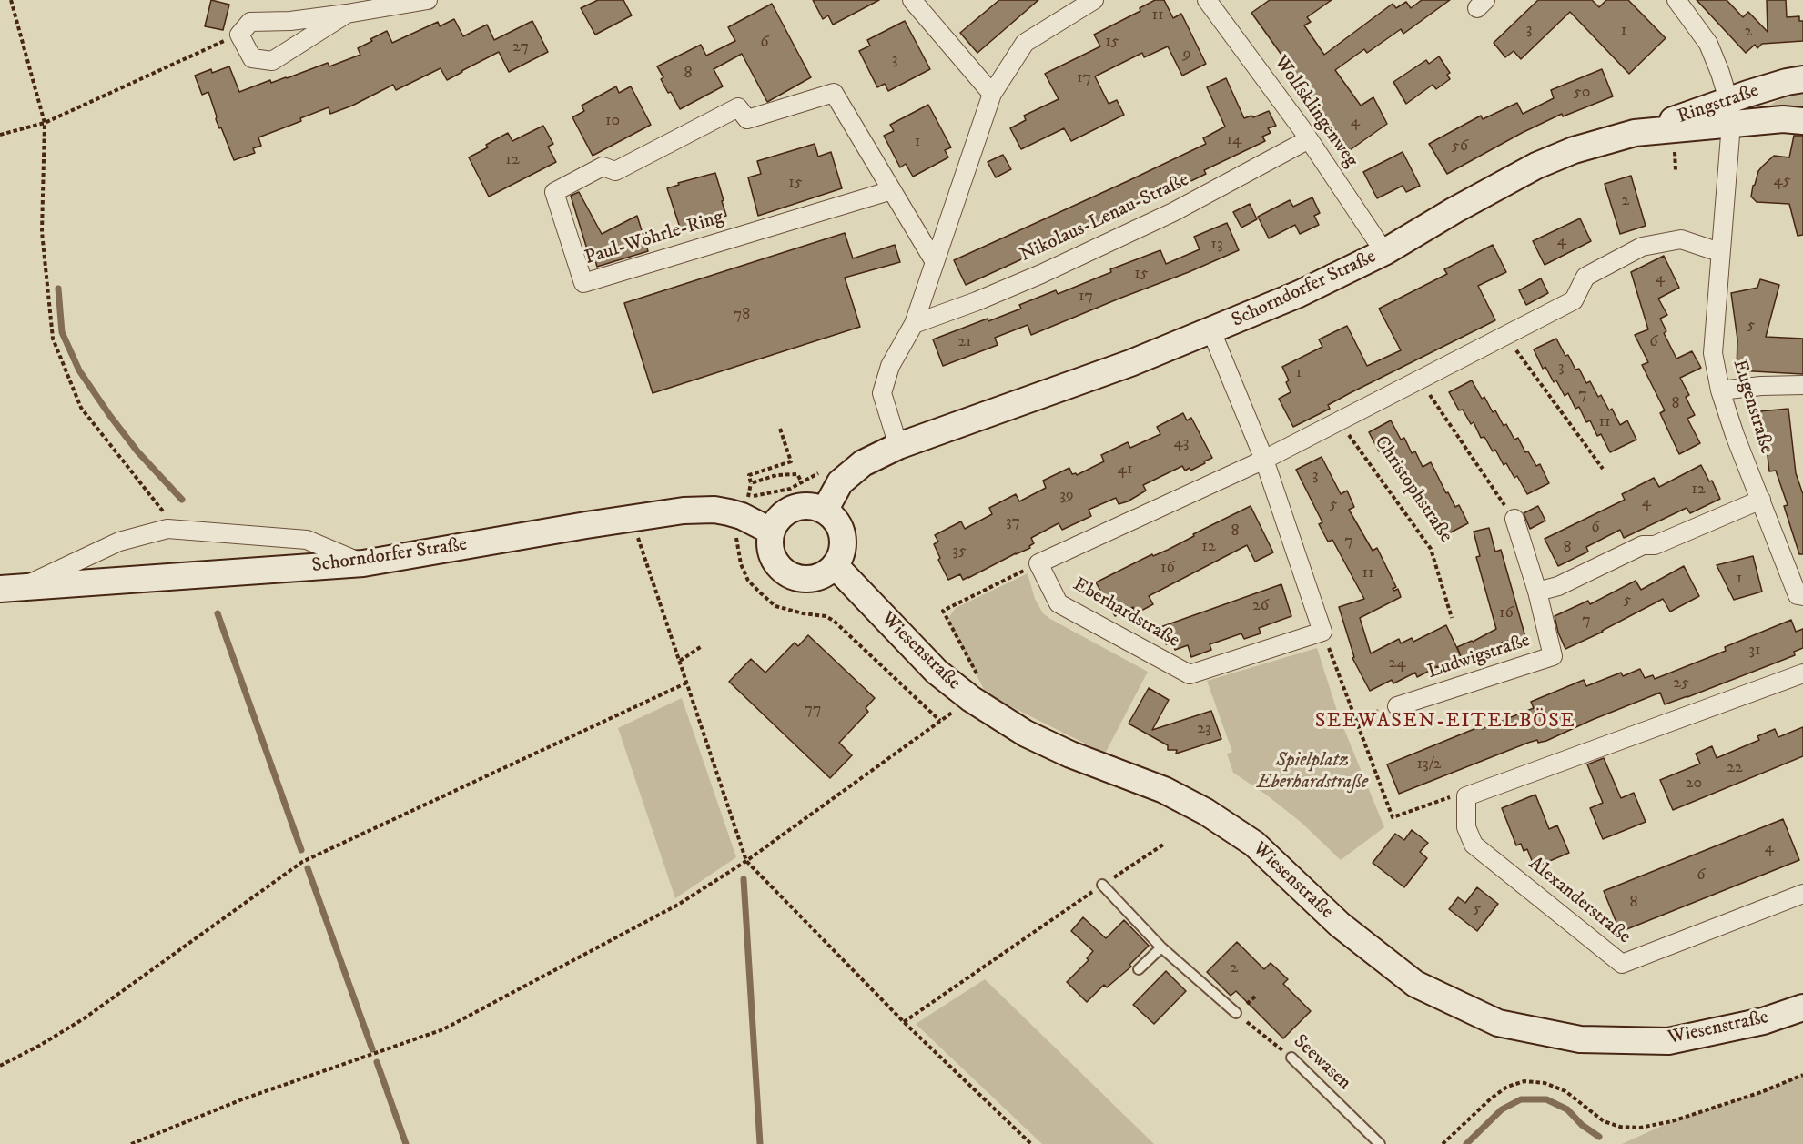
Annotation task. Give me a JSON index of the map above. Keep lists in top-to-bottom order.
{
  "streets": {
    "street": [
      "Ringstraße",
      "Wolfsklingenweg",
      "Nikolaus-Lenau-Straße",
      "Paul-Wöhrle-Ring",
      "Schorndorfer Straße",
      "Eugenstraße",
      "Eberhardstraße",
      "Wiesenstraße",
      "Ludwigstraße",
      "Alexanderstraße"
    ],
    "lane": ["Seewasen"],
    "path": ["Christophstraße"]
  },
  "crossings": [
    ["Ringstraße", "Schorndorfer Straße"],
    ["Ringstraße", "Eugenstraße"],
    ["Wolfsklingenweg", "Nikolaus-Lenau-Straße"],
    ["Wolfsklingenweg", "Schorndorfer Straße"],
    ["Schorndorfer Straße", "Eugenstraße"],
    ["Schorndorfer Straße", "Wiesenstraße"]
  ],
  "districts": ["SEEWASEN-EITELBÖSE"],
  "parks": ["Spielplatz Eberhardstraße"],
  "house_numbers": [
    "11",
    "3",
    "1",
    "2",
    "15",
    "6",
    "27",
    "9",
    "3",
    "8",
    "17",
    "50",
    "10",
    "4",
    "14",
    "1",
    "56",
    "12",
    "45",
    "15",
    "2",
    "4",
    "13",
    "15",
    "4",
    "17",
    "78",
    "5",
    "21",
    "6",
    "3",
    "1",
    "7",
    "8",
    "11",
    "43",
    "41",
    "3",
    "12",
    "39",
    "4",
    "5",
    "37",
    "6",
    "8",
    "7",
    "12",
    "8",
    "35",
    "16",
    "11",
    "1",
    "5",
    "26",
    "16",
    "7",
    "31",
    "24",
    "25",
    "77",
    "23",
    "13/2",
    "22",
    "20",
    "4",
    "6",
    "8",
    "5",
    "2"
  ]
}
